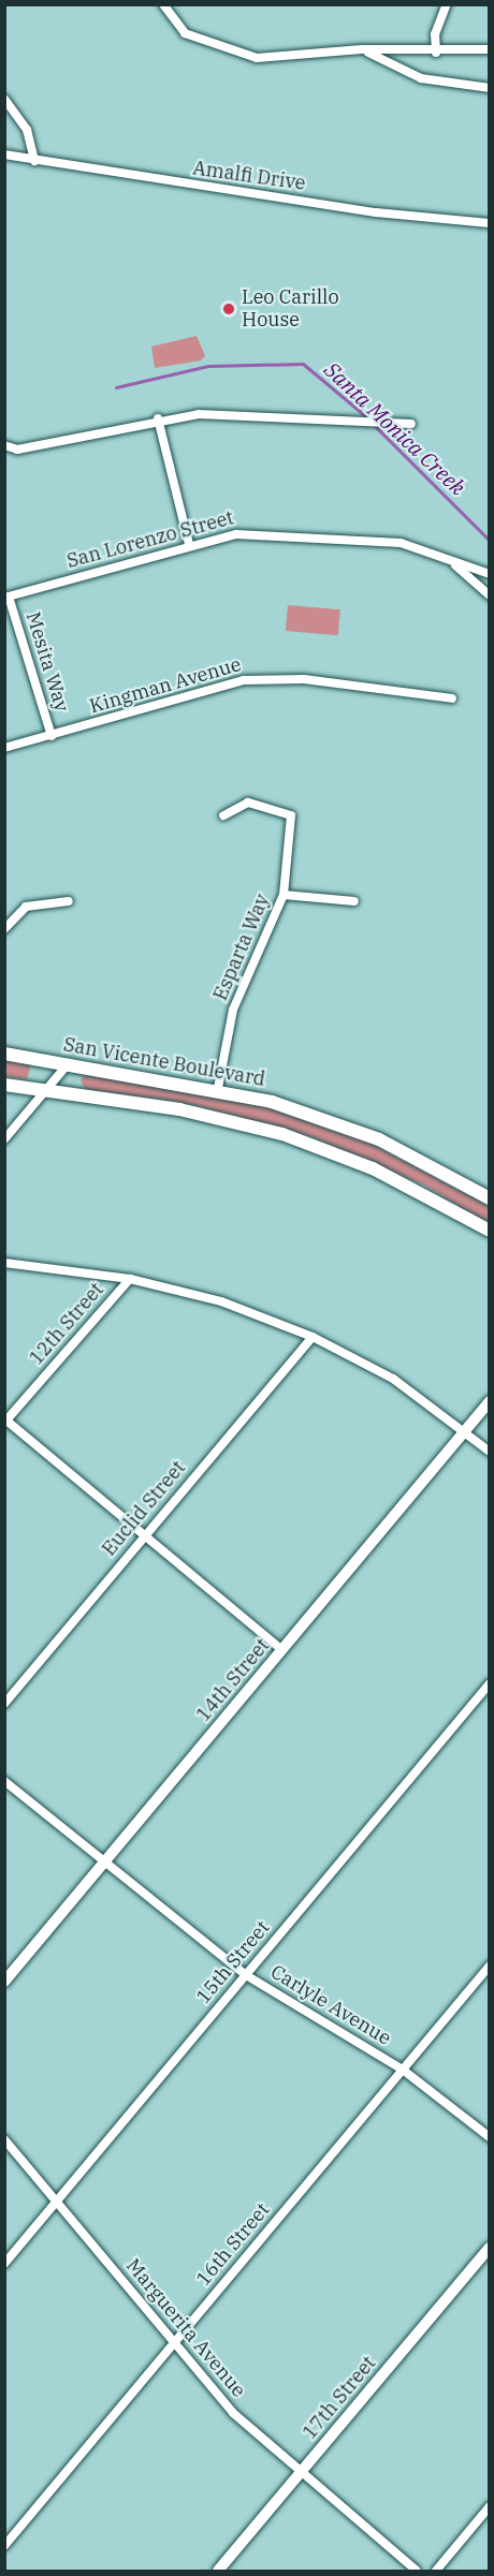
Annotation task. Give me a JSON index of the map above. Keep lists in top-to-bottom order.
{
  "streets": {
    "main road": ["San Vicente Boulevard"],
    "street": [
      "Amalfi Drive",
      "San Lorenzo Street",
      "Mesita Way",
      "Kingman Avenue",
      "Esparta Way",
      "12th Street",
      "Euclid Street",
      "14th Street",
      "15th Street",
      "Carlyle Avenue",
      "16th Street",
      "Marguerita Avenue",
      "17th Street"
    ]
  },
  "crossings": [
    ["San Lorenzo Street", "Mesita Way"],
    ["Mesita Way", "Kingman Avenue"],
    ["Esparta Way", "San Vicente Boulevard"],
    ["14th Street", "Carlyle Avenue"],
    ["15th Street", "Carlyle Avenue"],
    ["15th Street", "Marguerita Avenue"],
    ["Carlyle Avenue", "16th Street"],
    ["16th Street", "Marguerita Avenue"],
    ["Marguerita Avenue", "17th Street"]
  ],
  "water": ["Santa Monica Creek"],
  "places": ["Leo Carillo House"]
}
